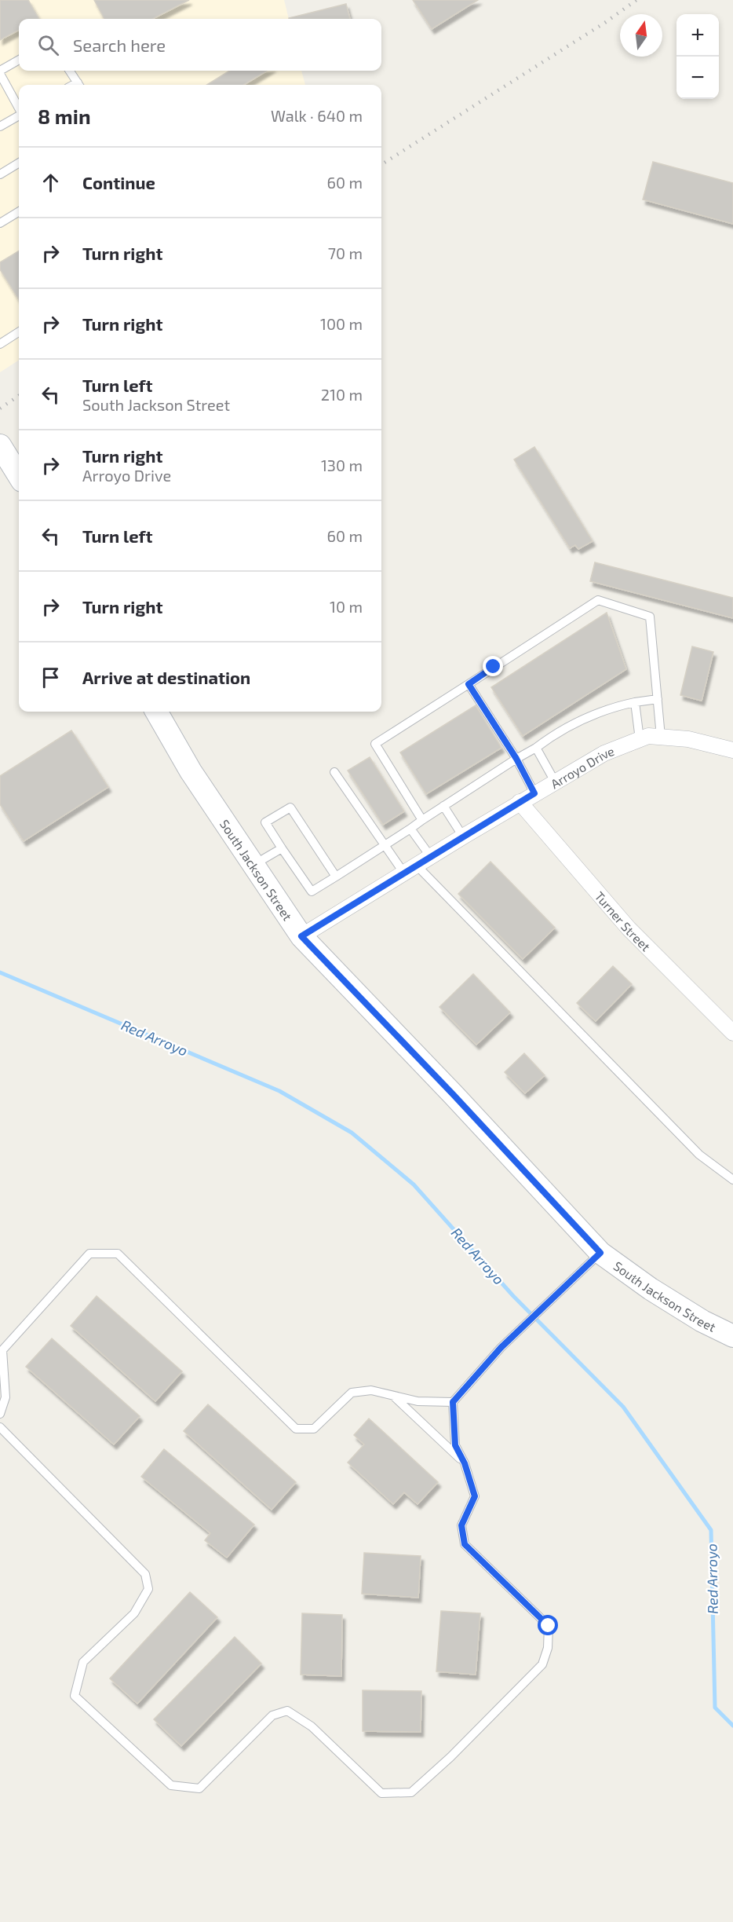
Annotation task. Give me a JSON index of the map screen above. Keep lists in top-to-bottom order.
{
  "streets": {
    "main road": ["South Jackson Street"],
    "street": ["Arroyo Drive", "Turner Street"]
  },
  "crossings": [
    ["Arroyo Drive", "South Jackson Street"],
    ["Arroyo Drive", "Turner Street"]
  ],
  "water": ["Red Arroyo"],
  "north": "top",
  "page": {
    "map_buttons": ["+", "−"],
    "search": "Search here",
    "heading": ["8 min", "Walk · 640 m"],
    "list": [
      ["Continue", "60 m"],
      ["Turn right", "70 m"],
      ["Turn right", "100 m"],
      ["Turn left", "South Jackson Street", "210 m"],
      ["Turn right", "Arroyo Drive", "130 m"],
      ["Turn left", "60 m"],
      ["Turn right", "10 m"],
      "Arrive at destination"
    ]
  }
}
